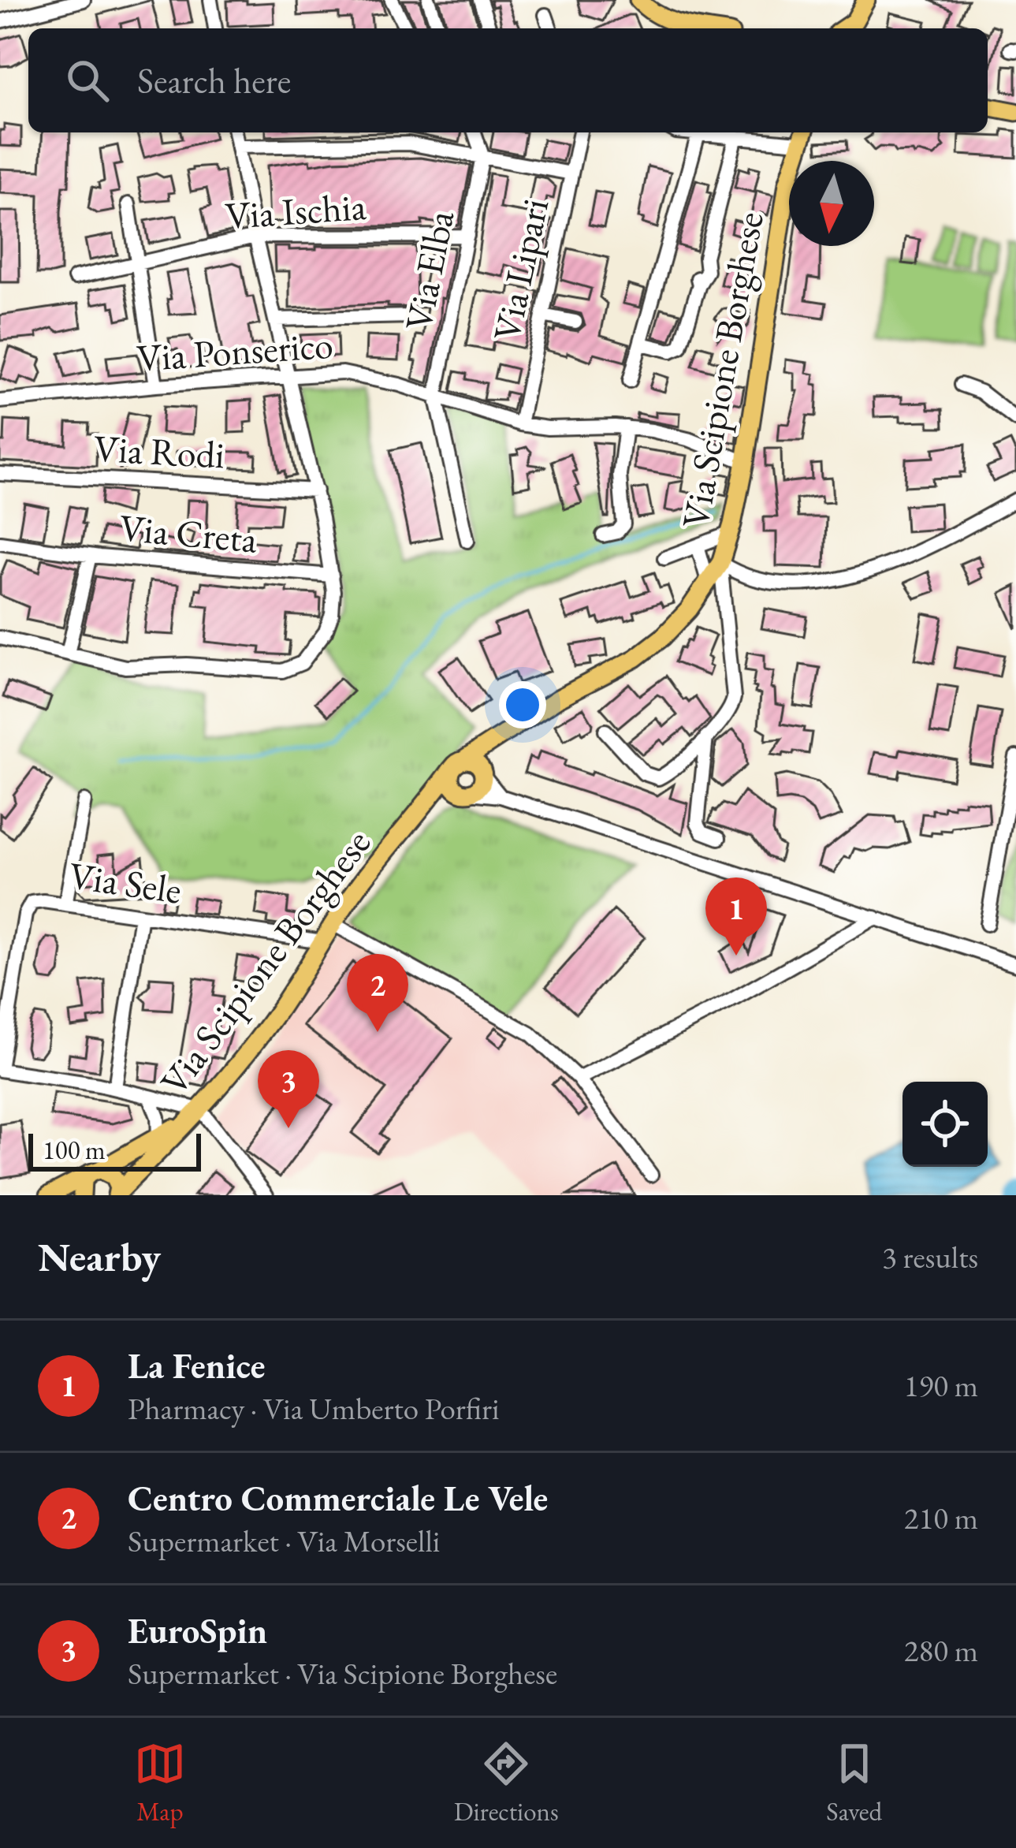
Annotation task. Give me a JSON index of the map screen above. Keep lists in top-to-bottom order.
{
  "streets": {
    "main road": ["Via Scipione Borghese"],
    "street": [
      "Via Ischia",
      "Via Lipari",
      "Via Elba",
      "Via Ponserico",
      "Via Rodi",
      "Via Creta",
      "Via Sele"
    ]
  },
  "crossings": [
    ["Via Ischia", "Via Elba"],
    ["Via Lipari", "Via Ponserico"],
    ["Via Elba", "Via Ponserico"],
    ["Via Ponserico", "Via Scipione Borghese"],
    ["Via Scipione Borghese", "Via Sele"]
  ],
  "scale_bar": "100 m",
  "north": "bottom",
  "page": {
    "search": "Search here",
    "pins": ["1", "2", "3"],
    "scale": "100 m",
    "heading": ["Nearby", "3 results"],
    "list": [
      {
        "mark": "1",
        "name": "La Fenice",
        "note": "Pharmacy · Via Umberto Porfiri",
        "value": "190 m"
      },
      {
        "mark": "2",
        "name": "Centro Commerciale Le Vele",
        "note": "Supermarket · Via Morselli",
        "value": "210 m"
      },
      {
        "mark": "3",
        "name": "EuroSpin",
        "note": "Supermarket · Via Scipione Borghese",
        "value": "280 m"
      }
    ],
    "nav": ["Map", "Directions", "Saved"]
  }
}
